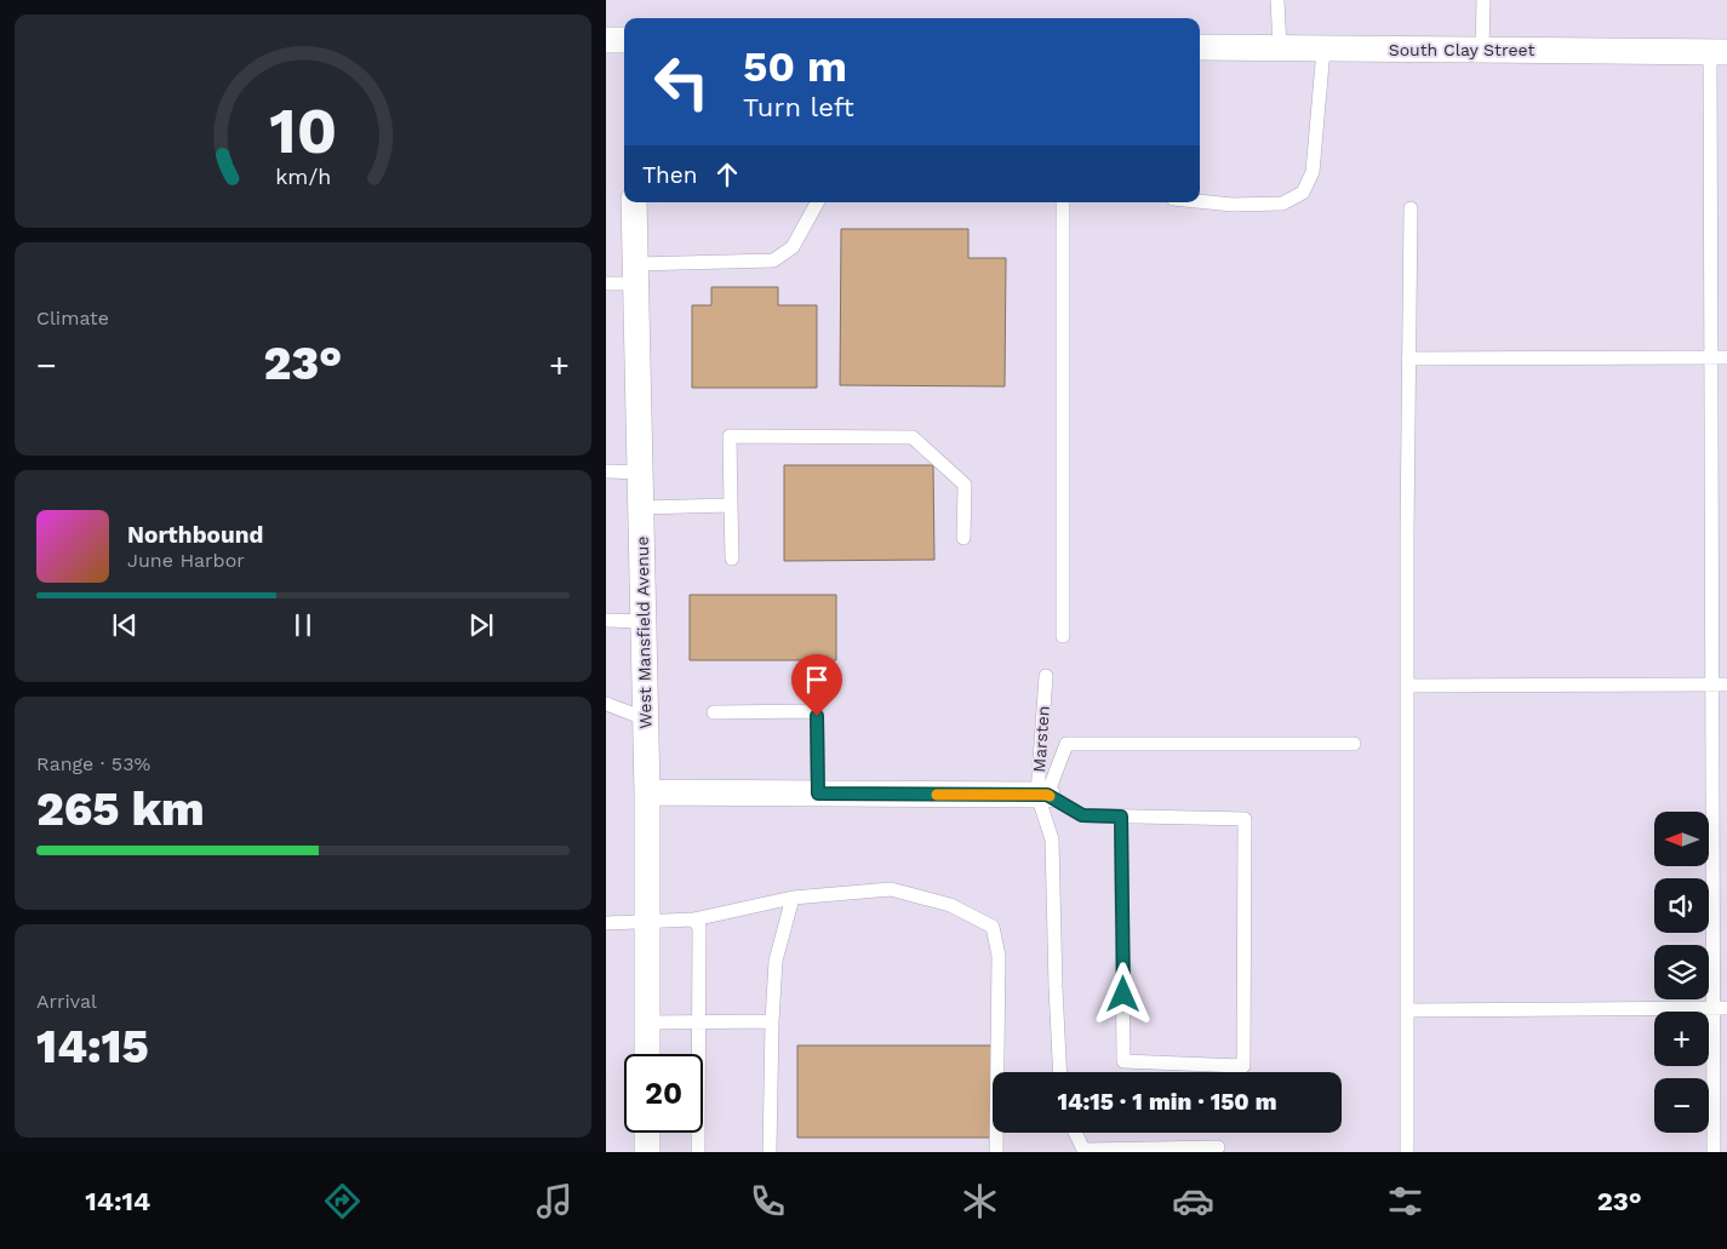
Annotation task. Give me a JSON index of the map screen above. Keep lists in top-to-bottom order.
{
  "streets": {
    "street": ["South Clay Street", "West Mansfield Avenue"],
    "lane": ["Marsten"]
  },
  "north": "left",
  "page": {
    "turn": ["50 m", "Turn left"],
    "then": "Then",
    "tile": [
      "Climate",
      ["Range · 53%", "265 km"],
      ["Arrival", "14:15"]
    ],
    "heat": ["−", "23°", "+"],
    "song": ["Northbound", "June Harbor"],
    "map_buttons": ["+", "−"],
    "limit": "20",
    "trip": "14:15 · 1 min · 150 m",
    "tabs": ["14:14", "23°"],
    "gauge": ["10", "km/h"]
  }
}
